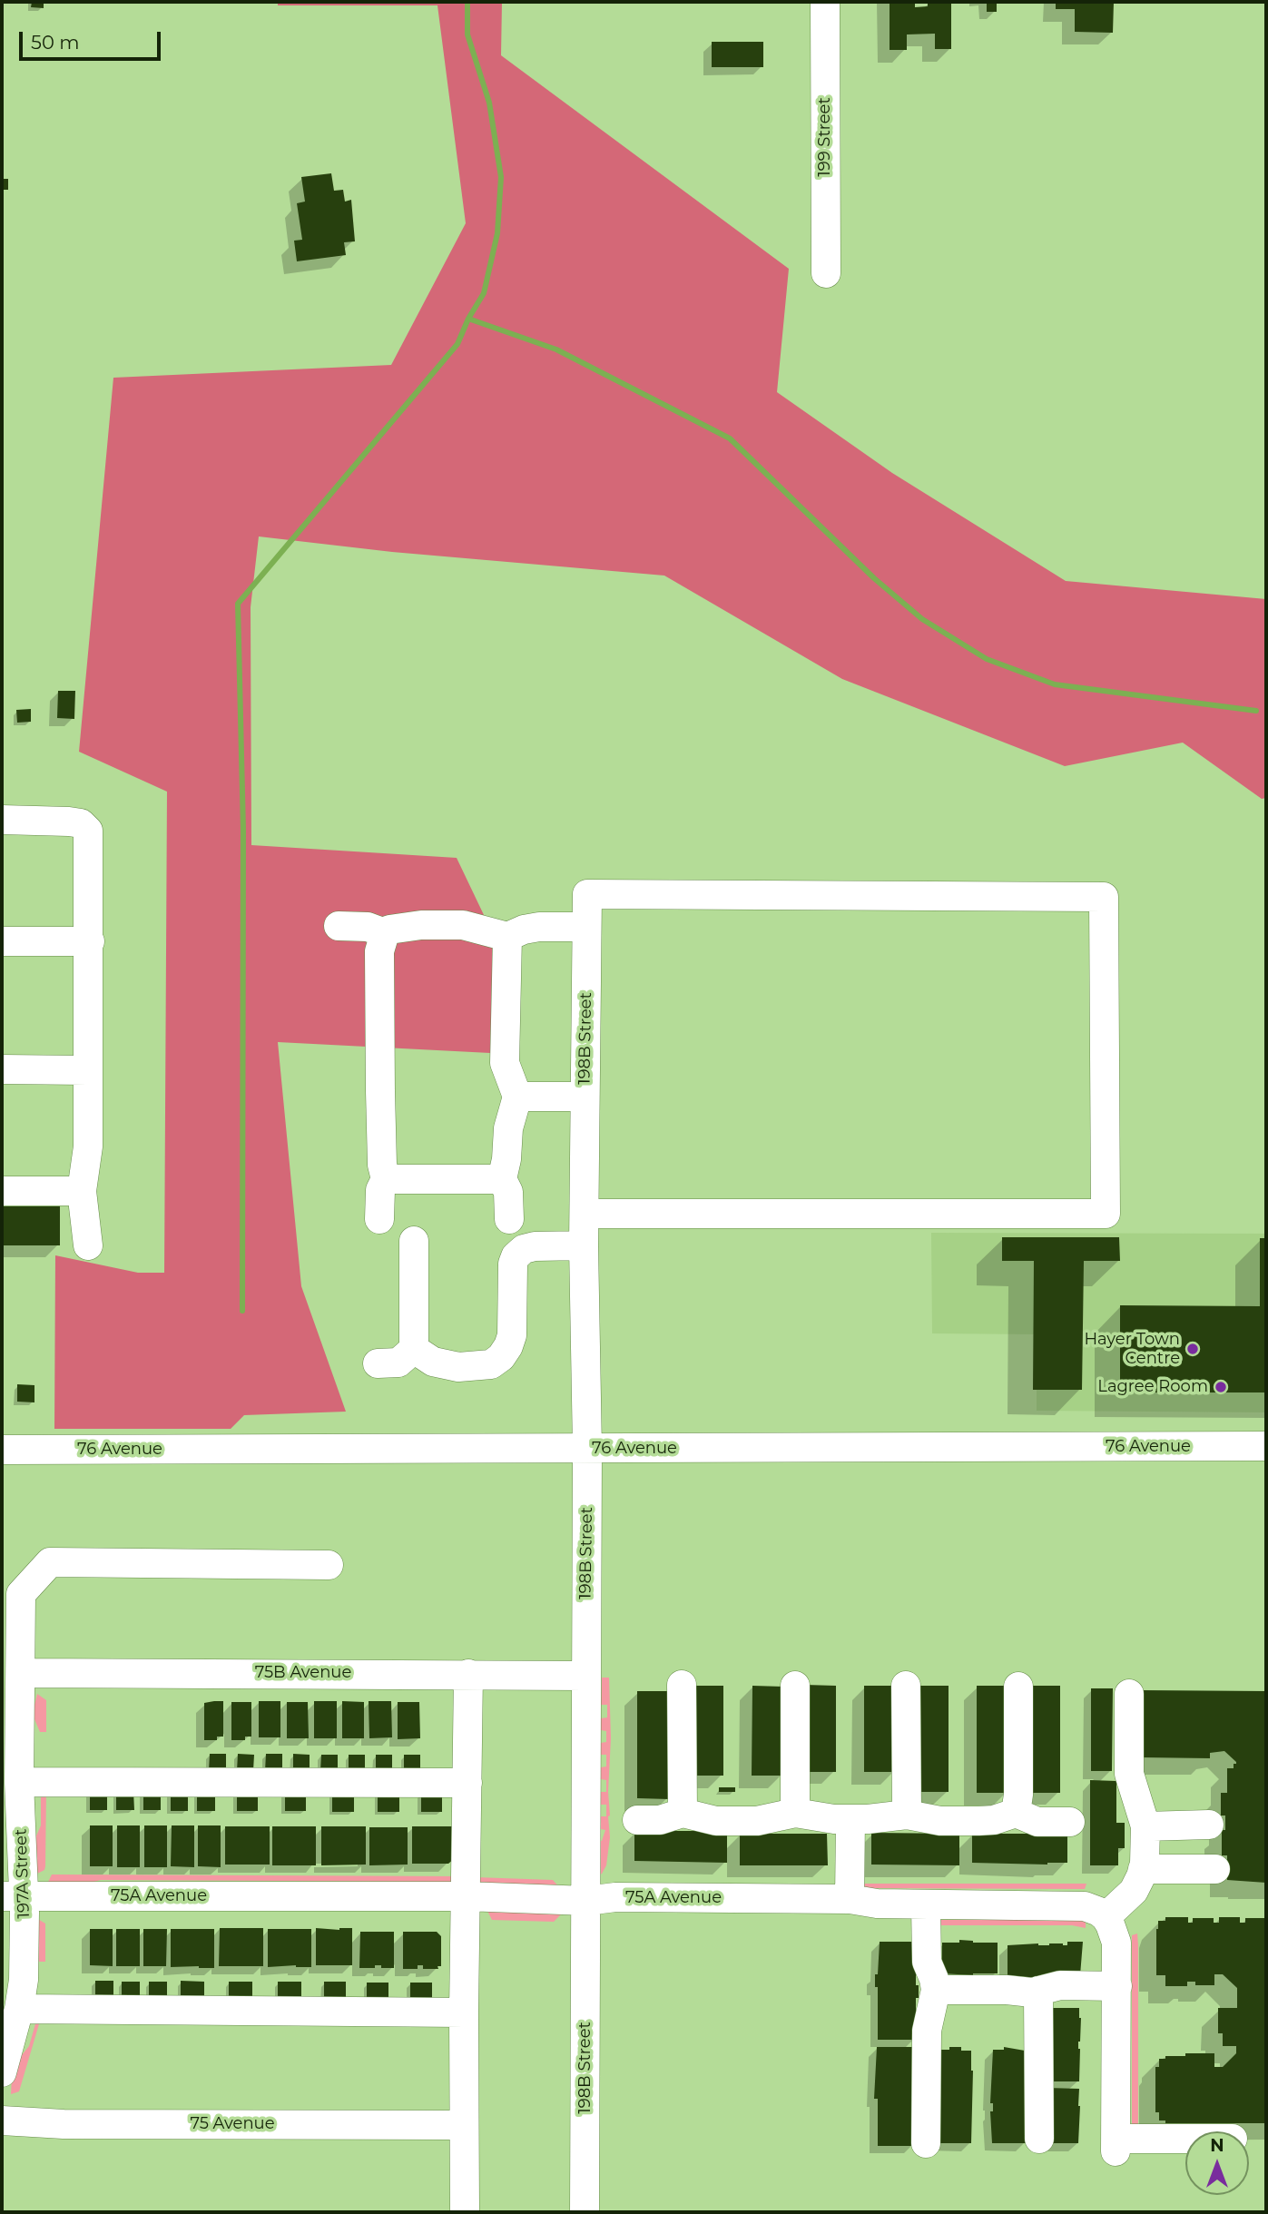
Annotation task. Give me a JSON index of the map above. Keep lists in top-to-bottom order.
{
  "streets": {
    "street": [
      "199 Street",
      "198B Street",
      "76 Avenue",
      "75B Avenue",
      "197A Street",
      "75A Avenue",
      "75 Avenue"
    ]
  },
  "crossings": [
    ["198B Street", "76 Avenue"],
    ["198B Street", "75B Avenue"],
    ["198B Street", "75A Avenue"],
    ["75B Avenue", "197A Street"],
    ["197A Street", "75A Avenue"]
  ],
  "places": ["Hayer Town Centre", "Lagree Room"],
  "scale_bar": "50 m",
  "north": "top"
}
